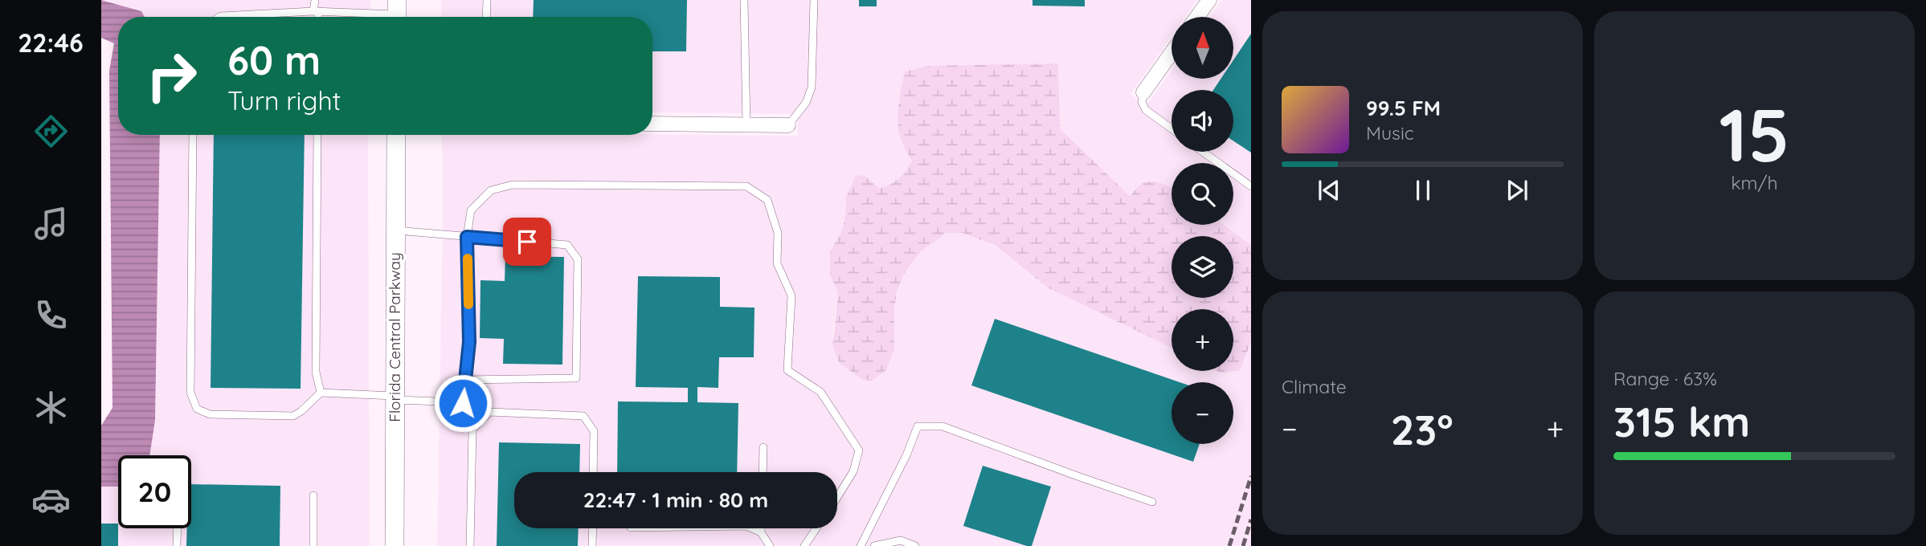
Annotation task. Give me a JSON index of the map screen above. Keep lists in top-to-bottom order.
{
  "streets": {
    "street": ["Florida Central Parkway"]
  },
  "north": "top",
  "page": {
    "tabs": "22:46",
    "tile": [
      ["15", "km/h"],
      "Climate",
      ["Range · 63%", "315 km"]
    ],
    "map_buttons": ["+", "−"],
    "turn": ["60 m", "Turn right"],
    "song": ["99.5 FM", "Music"],
    "heat": ["−", "23°", "+"],
    "limit": "20",
    "trip": "22:47 · 1 min · 80 m"
  }
}
